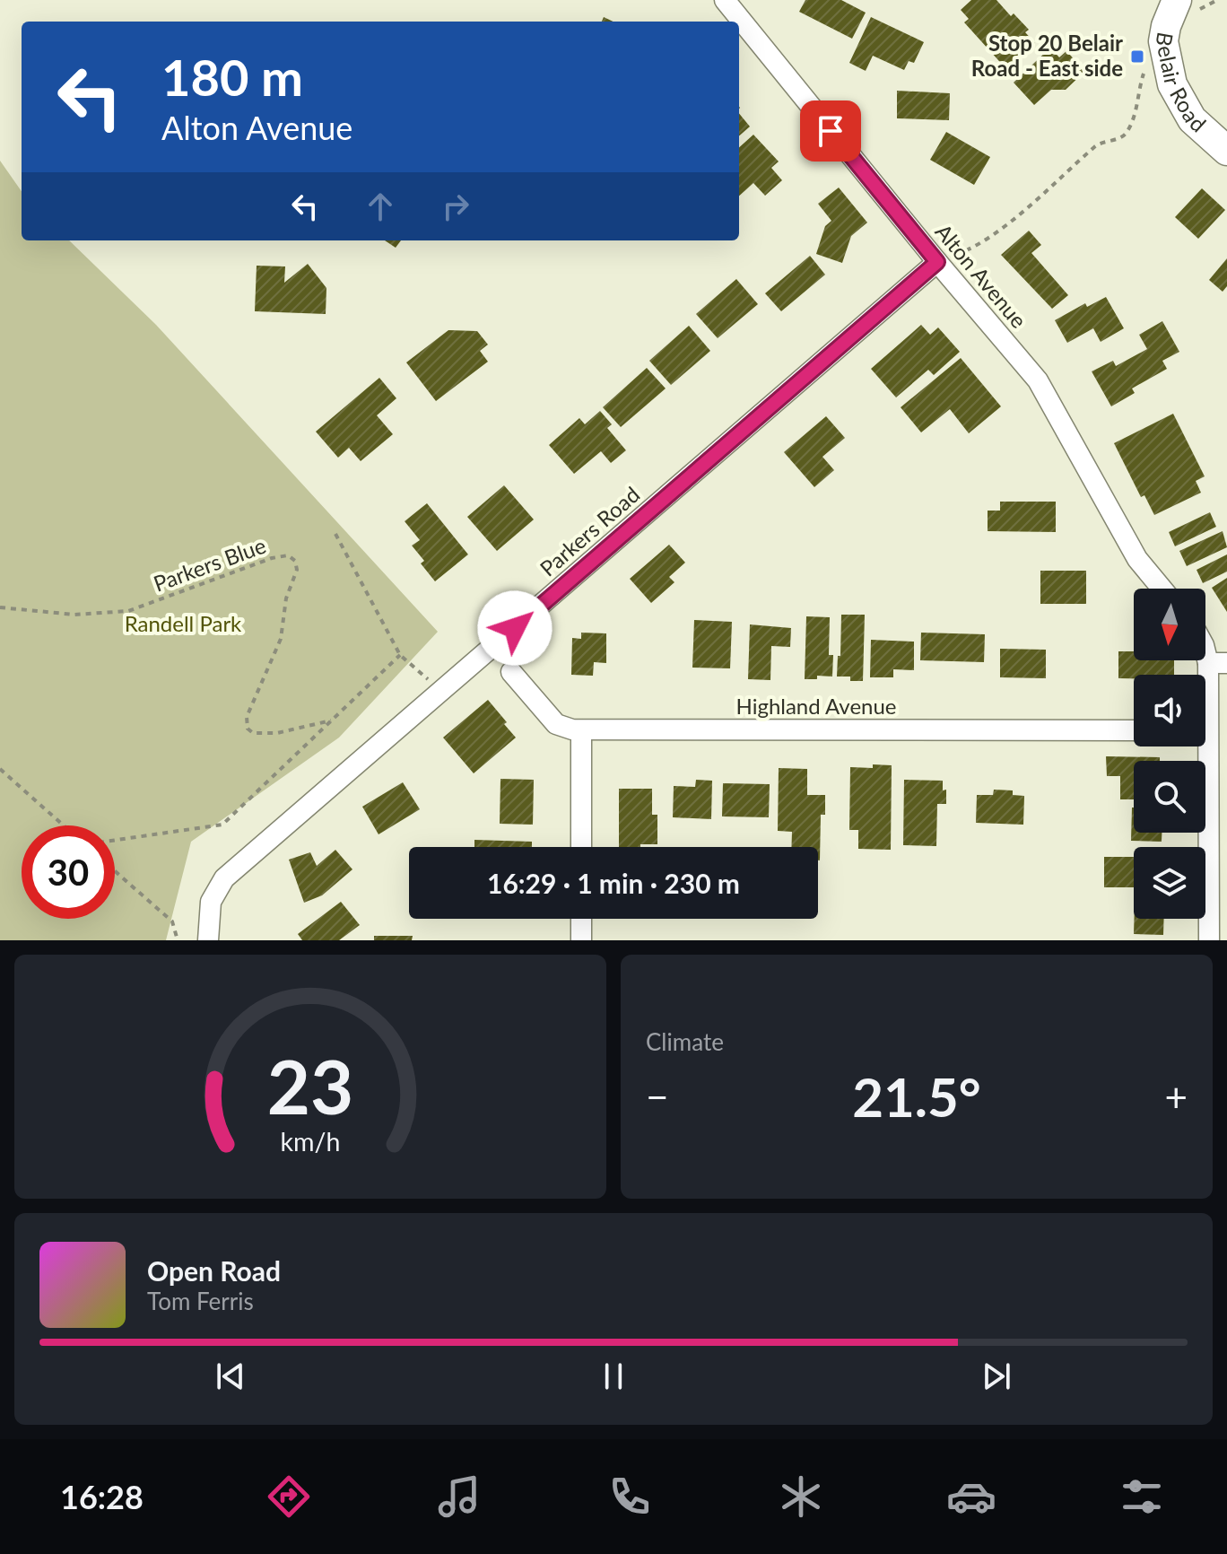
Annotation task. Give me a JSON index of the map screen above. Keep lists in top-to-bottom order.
{
  "streets": {
    "main road": ["Belair Road"],
    "street": ["Alton Avenue", "Parkers Road", "Highland Avenue"],
    "path": ["Parkers Blue"]
  },
  "crossings": [
    ["Alton Avenue", "Parkers Road"]
  ],
  "parks": ["Randell Park"],
  "places": {
    "transit": ["Stop 20 Belair Road - East side"]
  },
  "north": "bottom",
  "page": {
    "turn": ["180 m", "Alton Avenue"],
    "limit": "30",
    "trip": "16:29 · 1 min · 230 m",
    "tile": "Climate",
    "heat": ["−", "21.5°", "+"],
    "song": ["Open Road", "Tom Ferris"],
    "tabs": "16:28",
    "gauge": ["23", "km/h"]
  }
}
